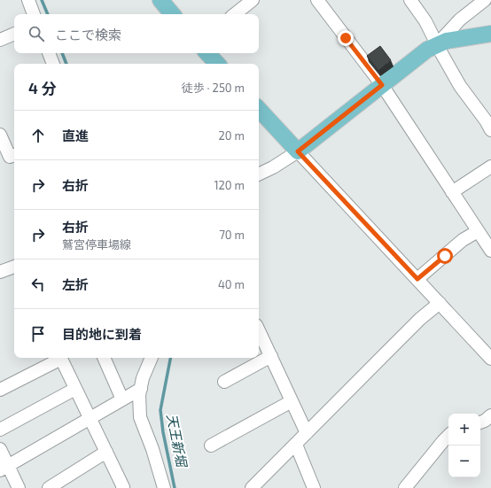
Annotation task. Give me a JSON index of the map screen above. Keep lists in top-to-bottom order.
{
  "water": ["天王新堀"],
  "page": {
    "search": "ここで検索",
    "heading": ["4 分", "徒歩 · 250 m"],
    "list": [
      ["直進", "20 m"],
      ["右折", "120 m"],
      ["右折", "鷲宮停車場線", "70 m"],
      ["左折", "40 m"],
      "目的地に到着"
    ],
    "map_buttons": ["+", "−"]
  }
}
